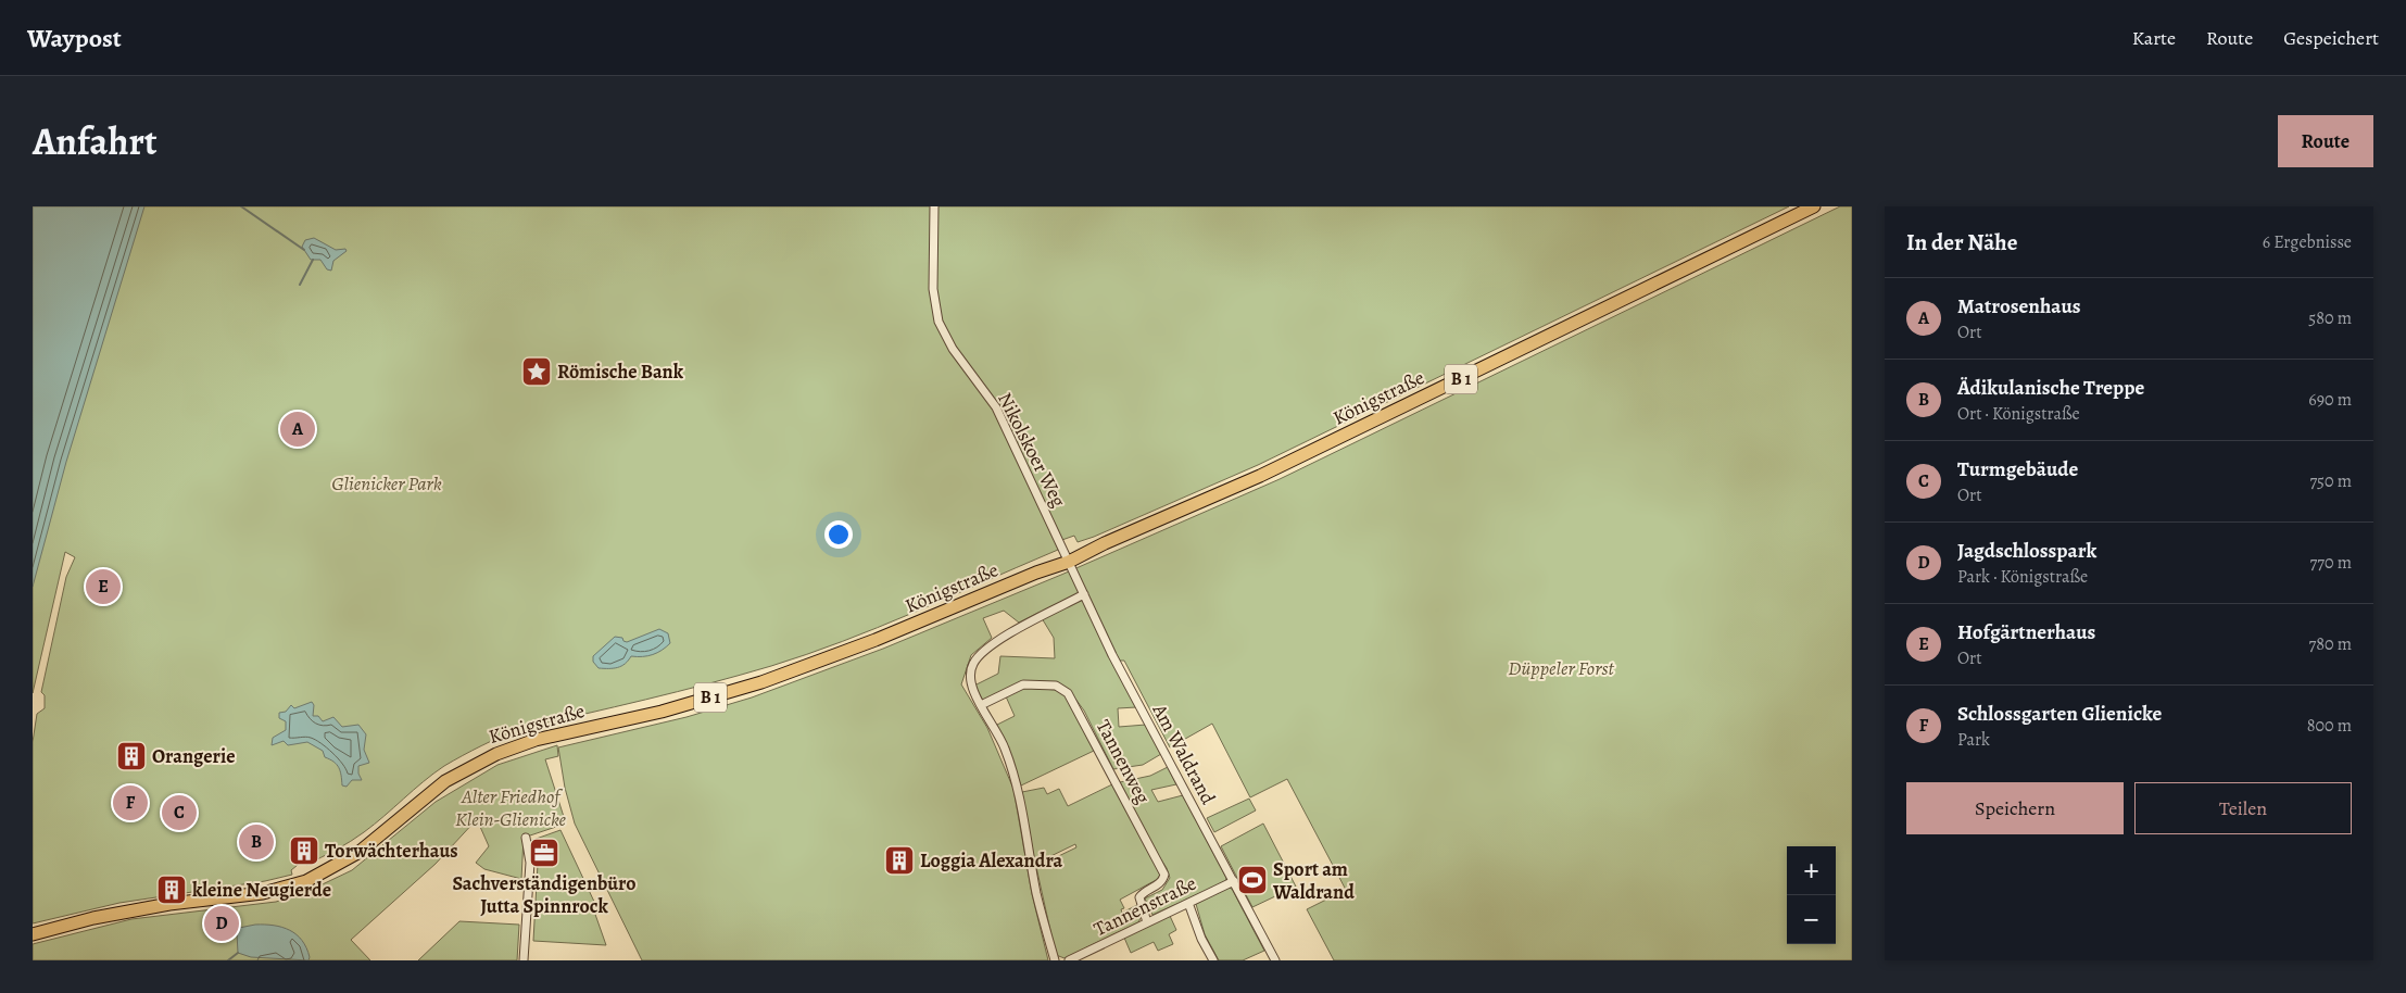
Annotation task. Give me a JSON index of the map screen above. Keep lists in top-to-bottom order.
{
  "streets": {
    "main road": ["B 1", "Königstraße"],
    "street": [
      "Nikolskoer Weg",
      "Am Waldrand",
      "Tannenweg",
      "Tannenstraße"
    ]
  },
  "crossings": [
    ["Königstraße", "Nikolskoer Weg"],
    ["Königstraße", "Am Waldrand"],
    ["Nikolskoer Weg", "Am Waldrand"],
    ["Am Waldrand", "Tannenstraße"],
    ["Tannenweg", "Tannenstraße"]
  ],
  "parks": ["Glienicker Park", "Düppeler Forst", "Alter Friedhof Klein-Glienicke"],
  "places": {
    "place": ["Römische Bank"],
    "building": [
      "Orangerie",
      "Torwächterhaus",
      "Loggia Alexandra",
      "kleine Neugierde"
    ],
    "office": ["Sachverständigenbüro Jutta Spinnrock"],
    "sports": ["Sport am Waldrand"]
  },
  "page": {
    "header": "Waypost",
    "nav": ["Karte", "Route", "Gespeichert"],
    "title": "Anfahrt",
    "buttons": [
      "Route",
      ["Speichern", "Teilen"]
    ],
    "heading": ["In der Nähe", "6 Ergebnisse"],
    "list": [
      {
        "mark": "A",
        "name": "Matrosenhaus",
        "note": "Ort",
        "value": "580 m"
      },
      {
        "mark": "B",
        "name": "Ädikulanische Treppe",
        "note": "Ort · Königstraße",
        "value": "690 m"
      },
      {
        "mark": "C",
        "name": "Turmgebäude",
        "note": "Ort",
        "value": "750 m"
      },
      {
        "mark": "D",
        "name": "Jagdschlosspark",
        "note": "Park · Königstraße",
        "value": "770 m"
      },
      {
        "mark": "E",
        "name": "Hofgärtnerhaus",
        "note": "Ort",
        "value": "780 m"
      },
      {
        "mark": "F",
        "name": "Schlossgarten Glienicke",
        "note": "Park",
        "value": "800 m"
      }
    ],
    "pins": [
      "A",
      "E",
      "F",
      "C",
      "B",
      "D"
    ],
    "map_buttons": ["+", "−"]
  }
}
